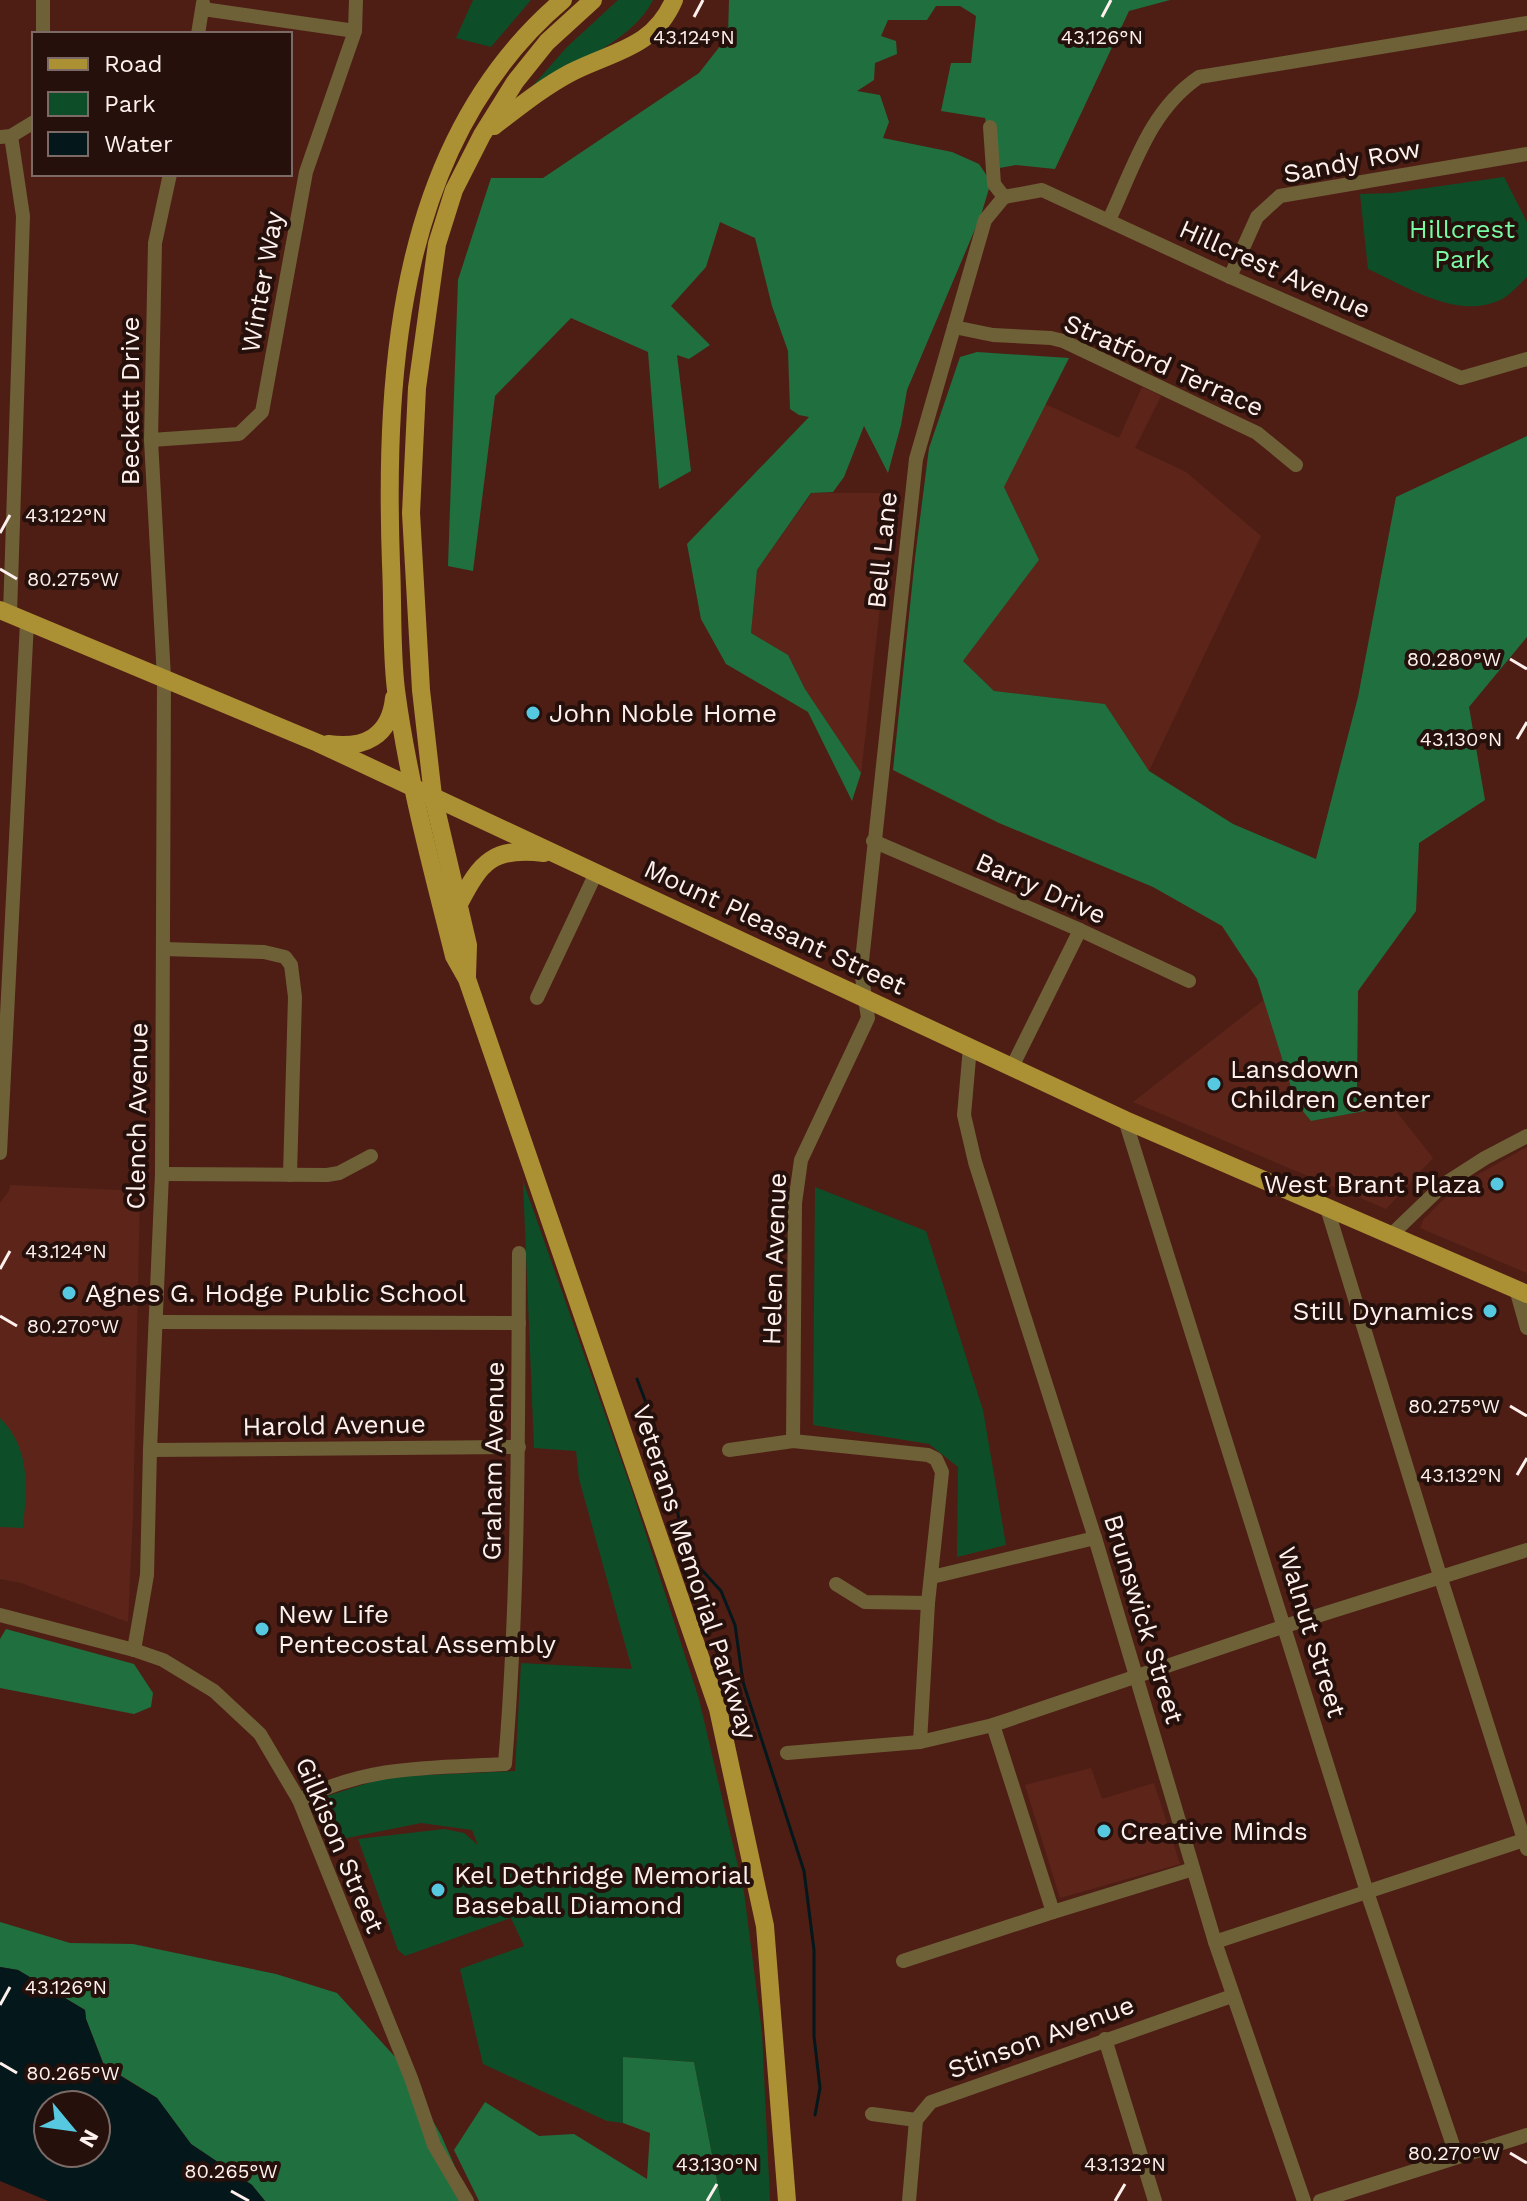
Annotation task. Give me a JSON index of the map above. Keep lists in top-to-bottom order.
{
  "streets": {
    "main road": ["Mount Pleasant Street", "Veterans Memorial Parkway"],
    "street": [
      "Sandy Row",
      "Hillcrest Avenue",
      "Winter Way",
      "Stratford Terrace",
      "Beckett Drive",
      "Bell Lane",
      "Barry Drive",
      "Clench Avenue",
      "Helen Avenue",
      "Harold Avenue",
      "Graham Avenue",
      "Brunswick Street",
      "Walnut Street",
      "Gilkison Street",
      "Stinson Avenue"
    ]
  },
  "crossings": [
    ["Sandy Row", "Hillcrest Avenue"],
    ["Hillcrest Avenue", "Bell Lane"],
    ["Winter Way", "Beckett Drive"],
    ["Stratford Terrace", "Bell Lane"],
    ["Beckett Drive", "Mount Pleasant Street"],
    ["Beckett Drive", "Clench Avenue"],
    ["Bell Lane", "Barry Drive"],
    ["Bell Lane", "Mount Pleasant Street"],
    ["Bell Lane", "Helen Avenue"],
    ["Mount Pleasant Street", "Clench Avenue"],
    ["Mount Pleasant Street", "Helen Avenue"],
    ["Mount Pleasant Street", "Veterans Memorial Parkway"],
    ["Mount Pleasant Street", "Brunswick Street"],
    ["Mount Pleasant Street", "Walnut Street"],
    ["Clench Avenue", "Harold Avenue"],
    ["Clench Avenue", "Gilkison Street"],
    ["Harold Avenue", "Graham Avenue"],
    ["Graham Avenue", "Gilkison Street"],
    ["Brunswick Street", "Stinson Avenue"]
  ],
  "parks": ["Hillcrest Park"],
  "places": [
    "John Noble Home",
    "Lansdown Children Center",
    "West Brant Plaza",
    "Agnes G. Hodge Public School",
    "Still Dynamics",
    "New Life Pentecostal Assembly",
    "Creative Minds",
    "Kel Dethridge Memorial Baseball Diamond"
  ],
  "legend": ["Road", "Park", "Water"],
  "north": "bottom right",
  "coordinates": [
    "43.124°N",
    "43.126°N",
    "43.122°N",
    "80.275°W",
    "80.280°W",
    "43.130°N",
    "80.270°W",
    "43.132°N",
    "80.265°W"
  ]
}
